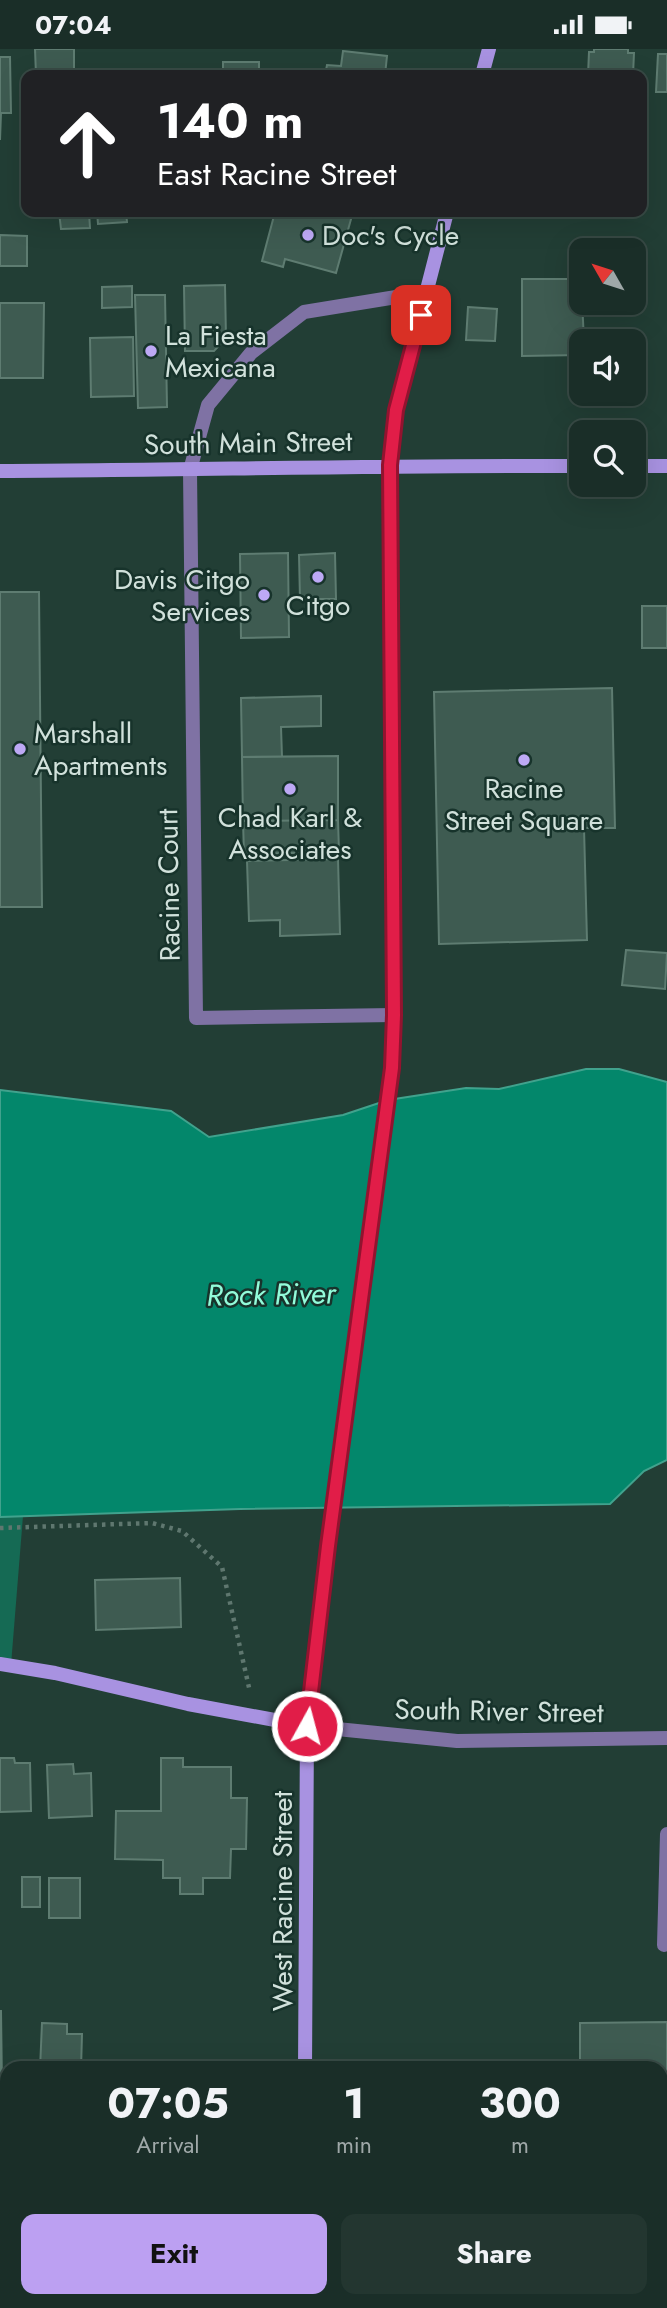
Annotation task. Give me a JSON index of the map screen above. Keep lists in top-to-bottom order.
{
  "streets": {
    "main road": ["South Main Street", "South River Street", "West Racine Street"],
    "street": ["Racine Court"]
  },
  "crossings": [
    ["South Main Street", "Racine Court"],
    ["South Main Street", "West Racine Street"],
    ["Racine Court", "West Racine Street"],
    ["South River Street", "West Racine Street"]
  ],
  "water": ["Rock River"],
  "places": [
    "Doc's Cycle",
    "La Fiesta Mexicana",
    "Citgo",
    "Davis Citgo Services",
    "Marshall Apartments",
    "Racine Street Square",
    "Chad Karl & Associates"
  ],
  "north": "top left",
  "page": {
    "status": "07:04",
    "turn": ["140 m", "East Racine Street"],
    "eta": [
      "07:05",
      "Arrival",
      "1",
      "min",
      "300",
      "m"
    ],
    "buttons": ["Exit", "Share"]
  }
}
